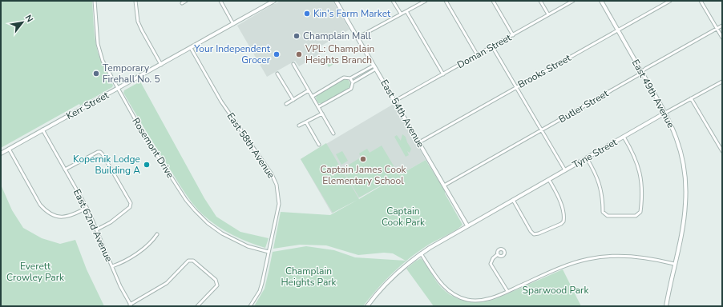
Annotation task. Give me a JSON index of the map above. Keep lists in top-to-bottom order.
{
  "streets": {
    "street": [
      "Doman Street",
      "Brooks Street",
      "East 49th Avenue",
      "Kerr Street",
      "Butler Street",
      "East 54th Avenue",
      "East 58th Avenue",
      "Rosemont Drive",
      "Tyne Street",
      "East 62nd Avenue"
    ]
  },
  "crossings": [
    ["Doman Street", "East 54th Avenue"],
    ["Brooks Street", "East 49th Avenue"],
    ["Brooks Street", "East 54th Avenue"],
    ["East 49th Avenue", "Butler Street"],
    ["East 49th Avenue", "Tyne Street"],
    ["Kerr Street", "East 58th Avenue"],
    ["Kerr Street", "Rosemont Drive"],
    ["Kerr Street", "East 62nd Avenue"],
    ["Butler Street", "East 54th Avenue"],
    ["East 54th Avenue", "Tyne Street"],
    ["East 58th Avenue", "Rosemont Drive"]
  ],
  "parks": [
    "Captain Cook Park",
    "Everett Crowley Park",
    "Champlain Heights Park",
    "Sparwood Park"
  ],
  "places": [
    "Kin's Farm Market",
    "Champlain Mall",
    "Your Independent Grocer",
    "VPL: Champlain Heights Branch",
    "Temporary Firehall No. 5",
    "Captain James Cook Elementary School",
    "Kopernik Lodge Building A"
  ],
  "north": "top right"
}
